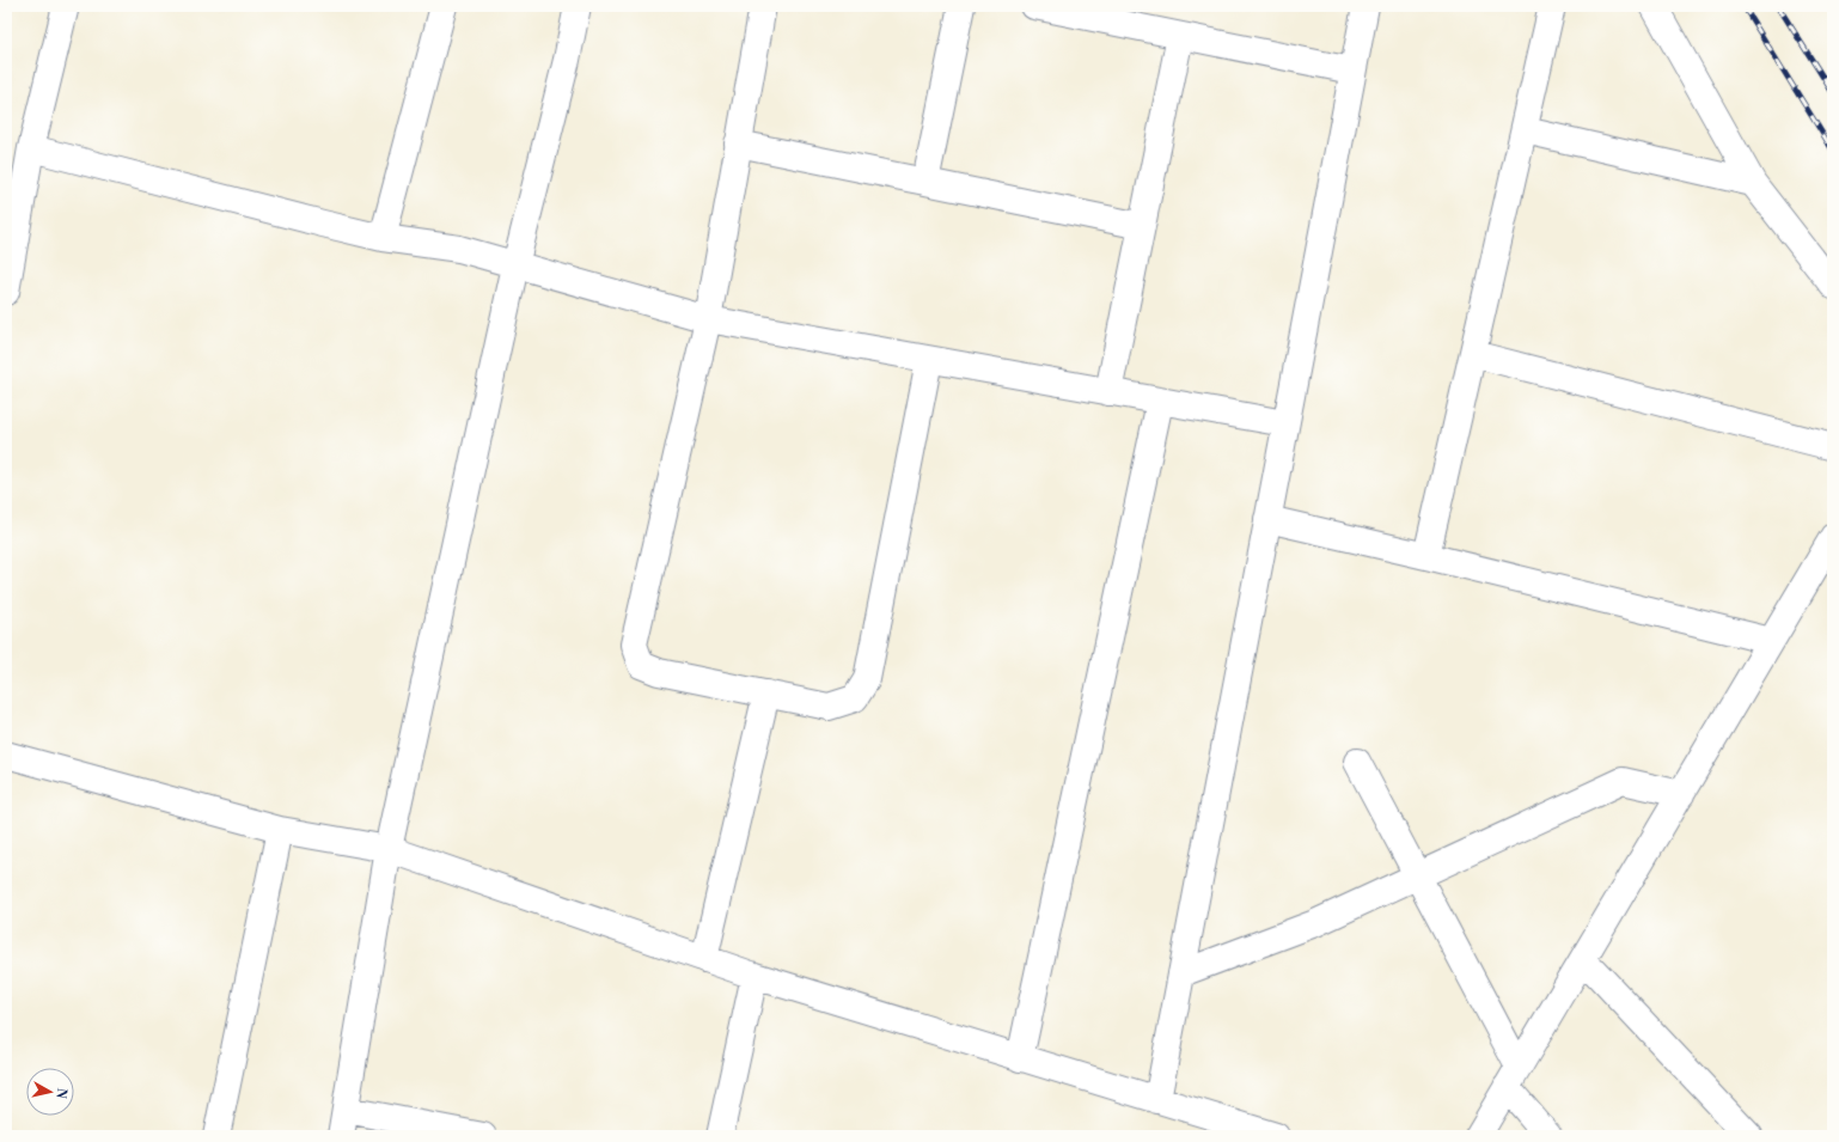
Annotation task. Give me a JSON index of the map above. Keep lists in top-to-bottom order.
{
  "north": "right"
}
